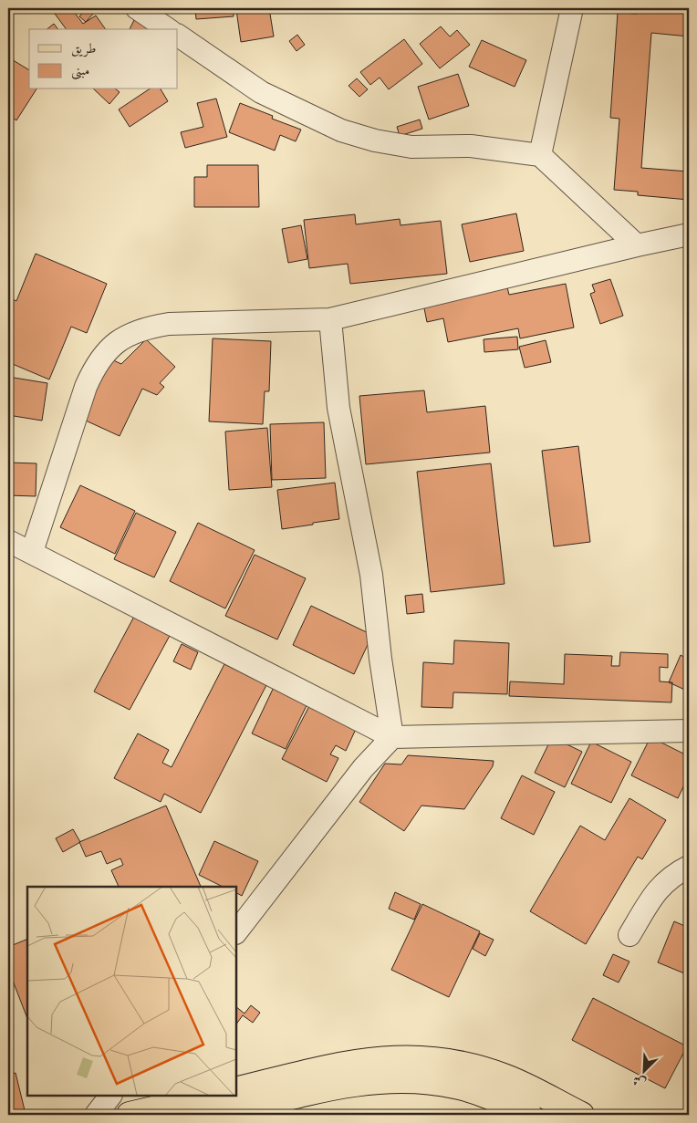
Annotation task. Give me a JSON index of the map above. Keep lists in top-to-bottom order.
{
  "legend": ["طريق", "مبنى"],
  "north": "bottom left"
}
